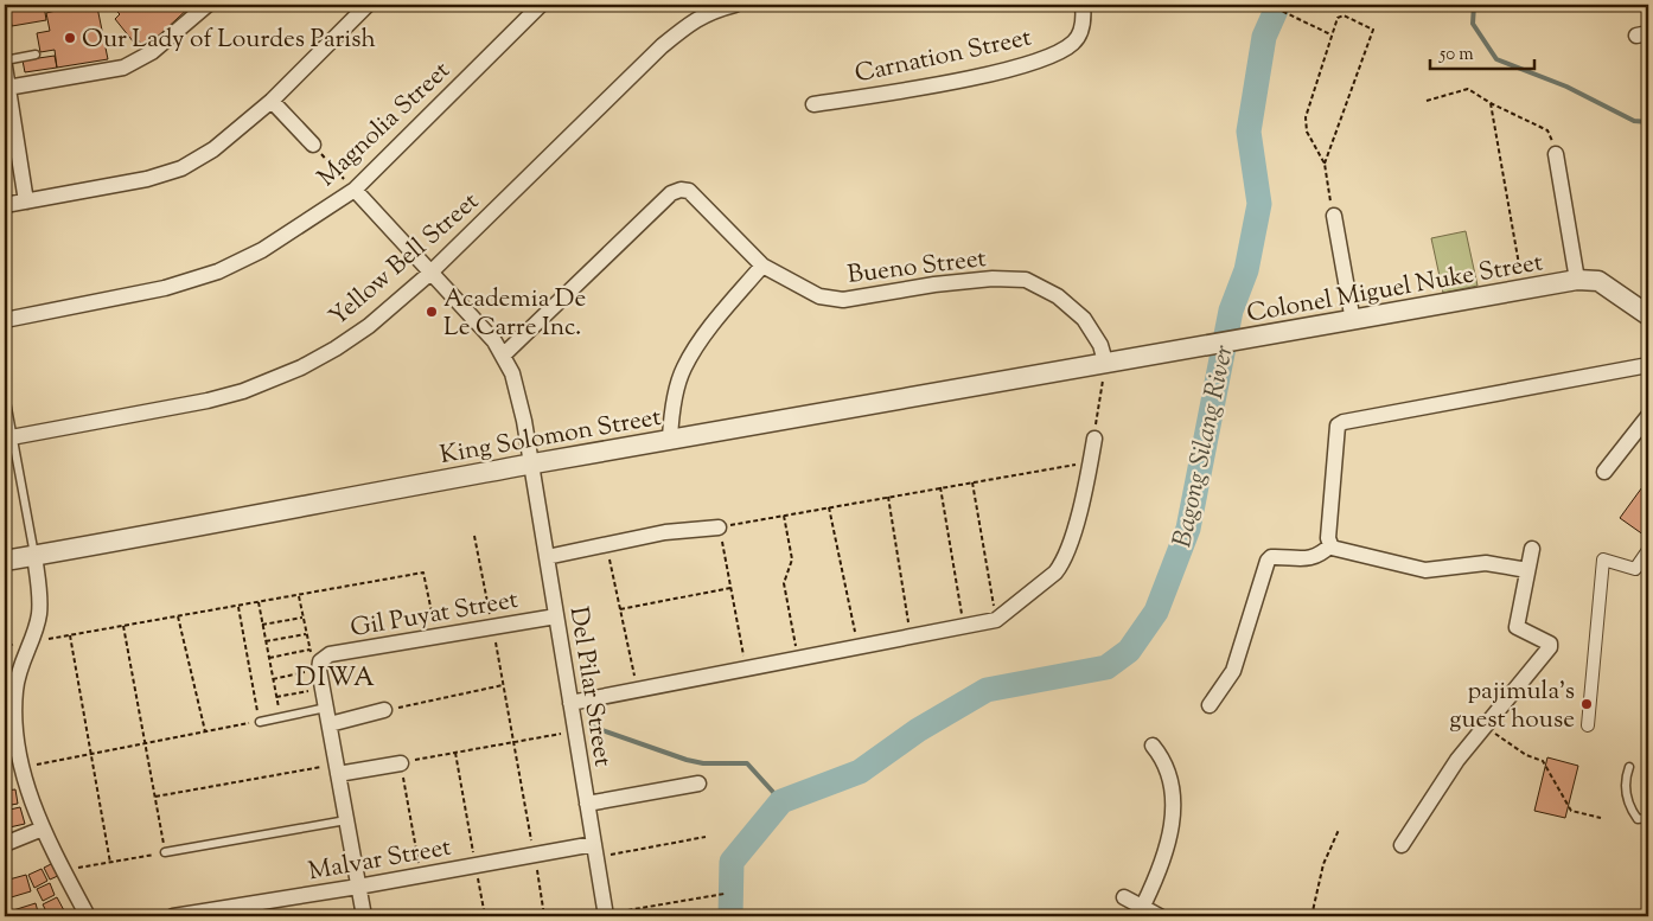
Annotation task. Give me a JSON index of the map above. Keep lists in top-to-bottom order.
{
  "streets": {
    "street": [
      "Carnation Street",
      "Magnolia Street",
      "Yellow Bell Street",
      "Bueno Street",
      "Colonel Miguel Nuke Street",
      "King Solomon Street",
      "Gil Puyat Street",
      "Del Pilar Street",
      "Malvar Street"
    ]
  },
  "crossings": [
    ["Magnolia Street", "Del Pilar Street"],
    ["Yellow Bell Street", "Del Pilar Street"],
    ["Bueno Street", "Colonel Miguel Nuke Street"],
    ["Bueno Street", "King Solomon Street"],
    ["Bueno Street", "Del Pilar Street"],
    ["Colonel Miguel Nuke Street", "King Solomon Street"],
    ["King Solomon Street", "Del Pilar Street"],
    ["Gil Puyat Street", "Del Pilar Street"],
    ["Del Pilar Street", "Malvar Street"]
  ],
  "districts": ["DIWA"],
  "water": ["Bagong Silang River"],
  "places": ["Our Lady of Lourdes Parish", "Academia De Le Carre Inc.", "pajimula's guest house"],
  "scale_bar": "50 m"
}
